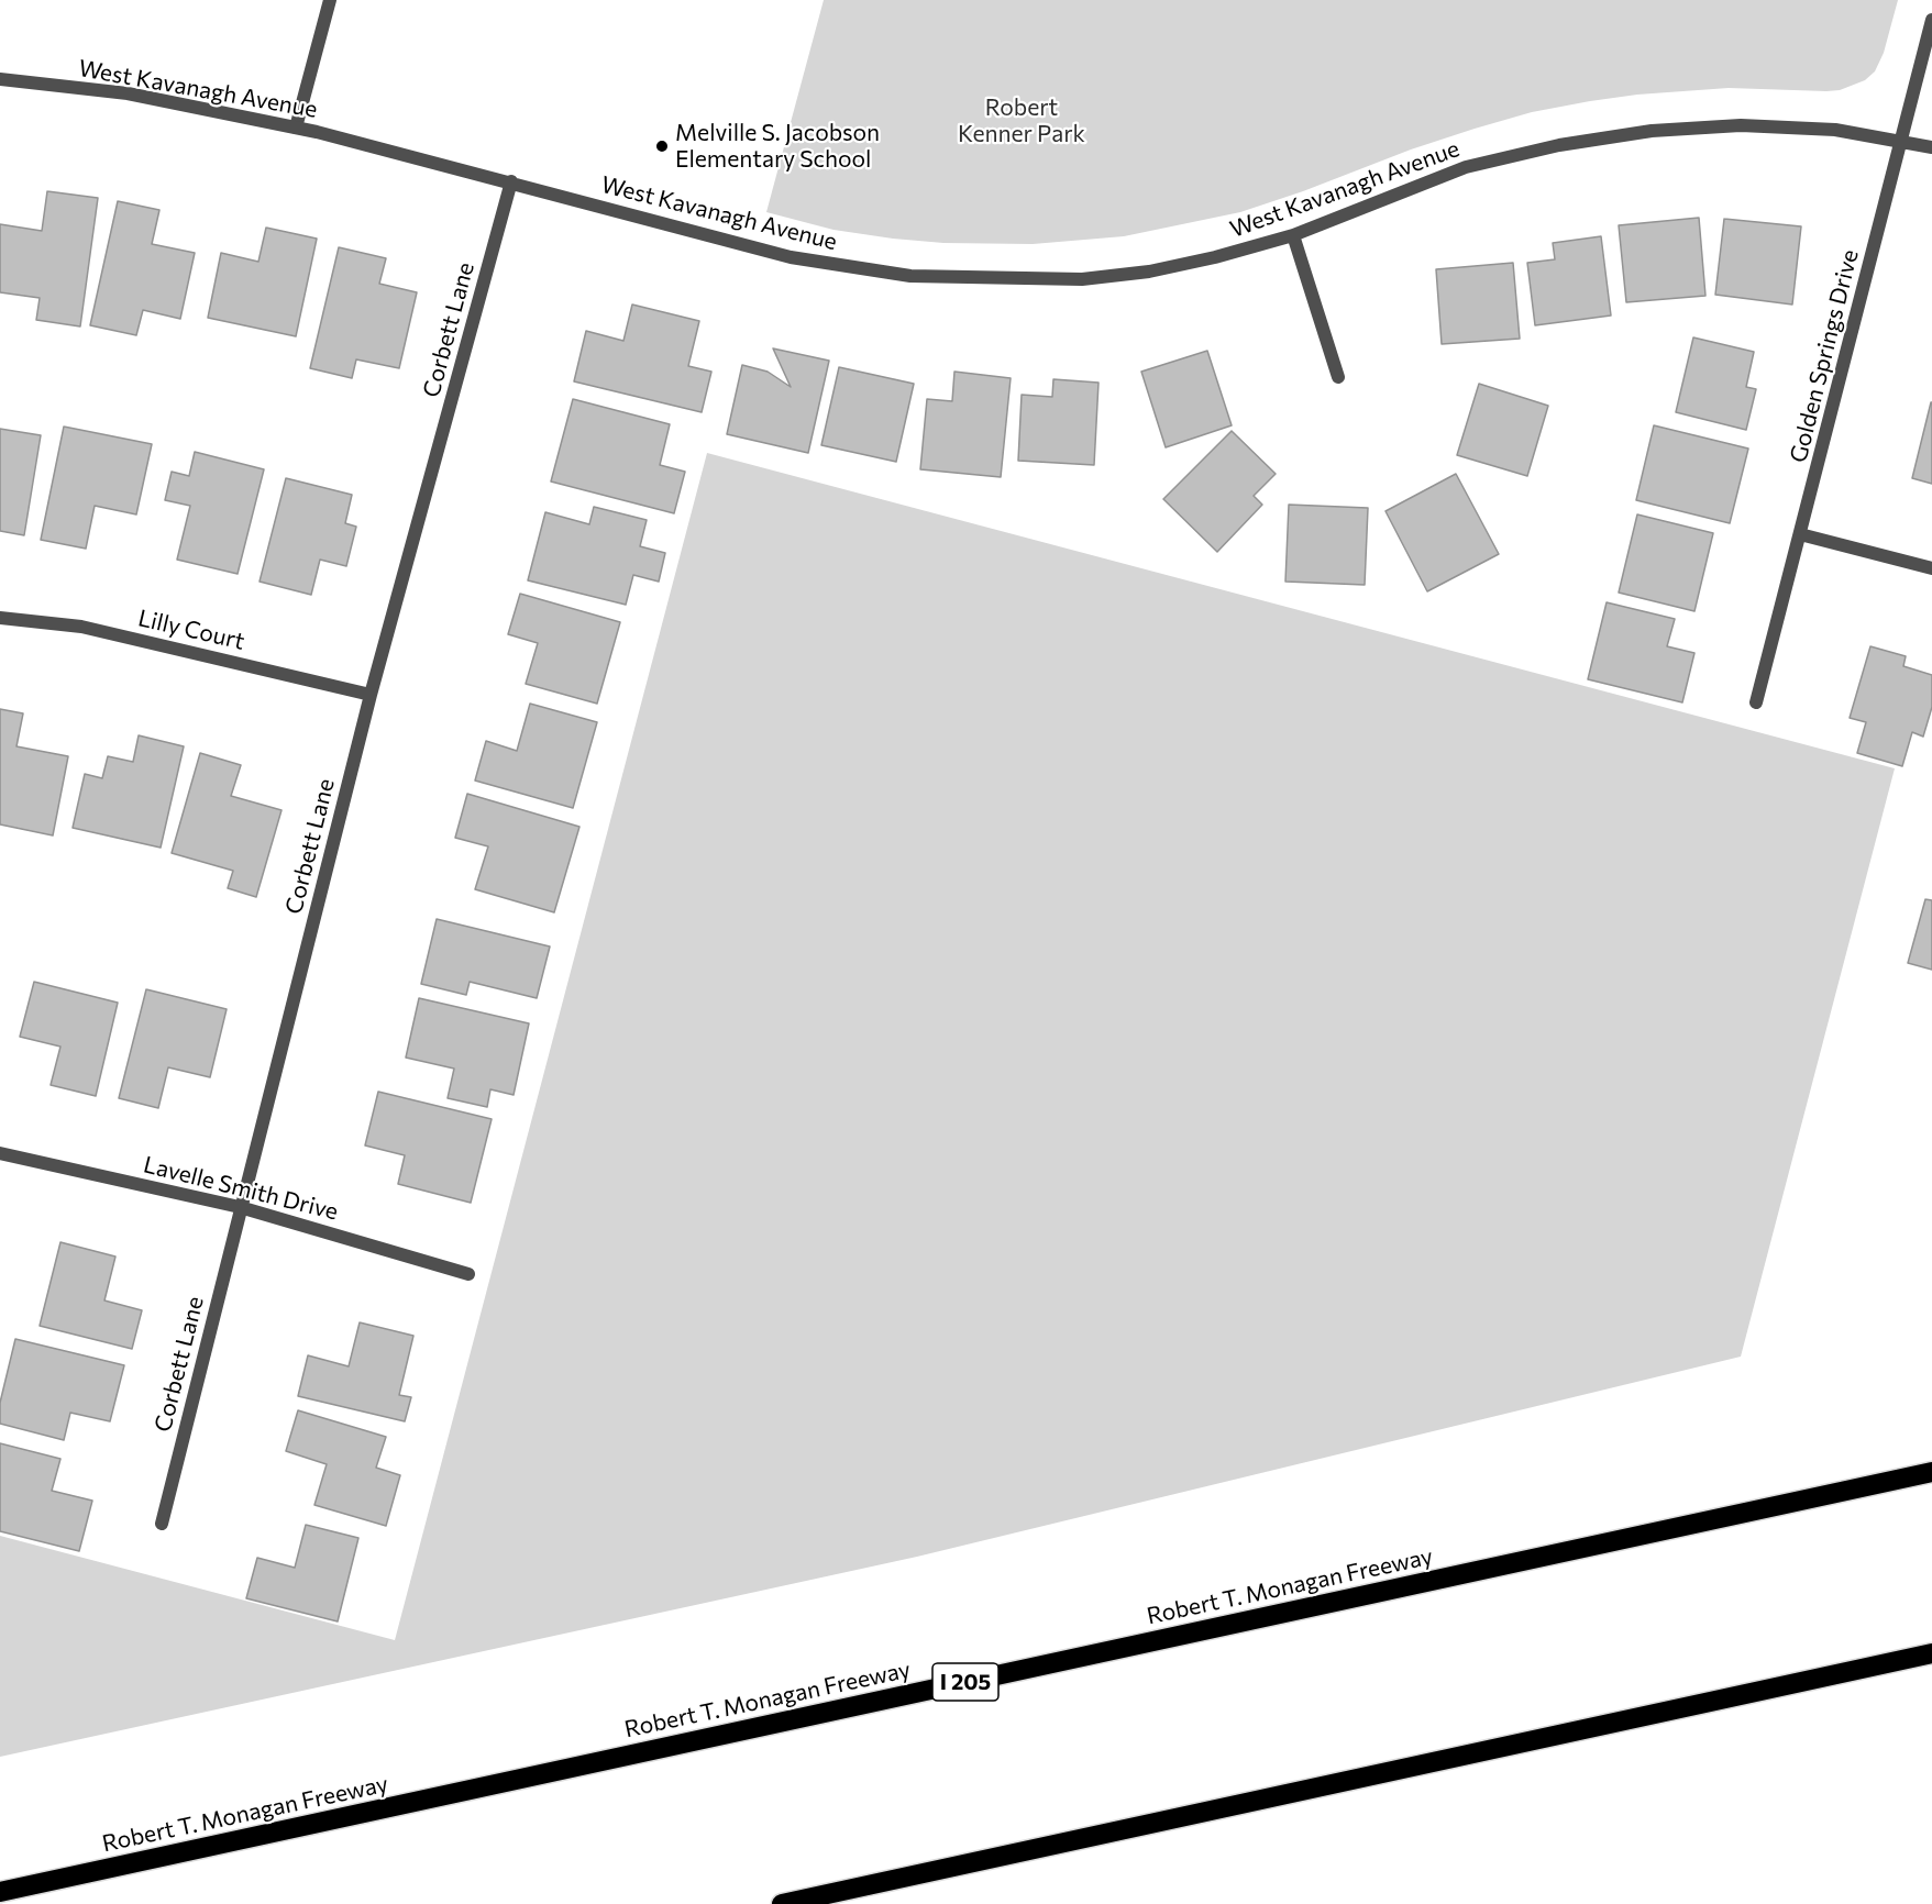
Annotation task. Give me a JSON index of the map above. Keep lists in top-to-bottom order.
{
  "streets": {
    "highway": ["Robert T. Monagan Freeway", "I 205"],
    "street": [
      "West Kavanagh Avenue",
      "Corbett Lane",
      "Golden Springs Drive",
      "Lilly Court",
      "Lavelle Smith Drive"
    ]
  },
  "crossings": [
    ["West Kavanagh Avenue", "Corbett Lane"],
    ["West Kavanagh Avenue", "Golden Springs Drive"],
    ["Corbett Lane", "Lilly Court"],
    ["Corbett Lane", "Lavelle Smith Drive"]
  ],
  "parks": ["Robert Kenner Park"],
  "places": ["Melville S. Jacobson Elementary School"]
}
